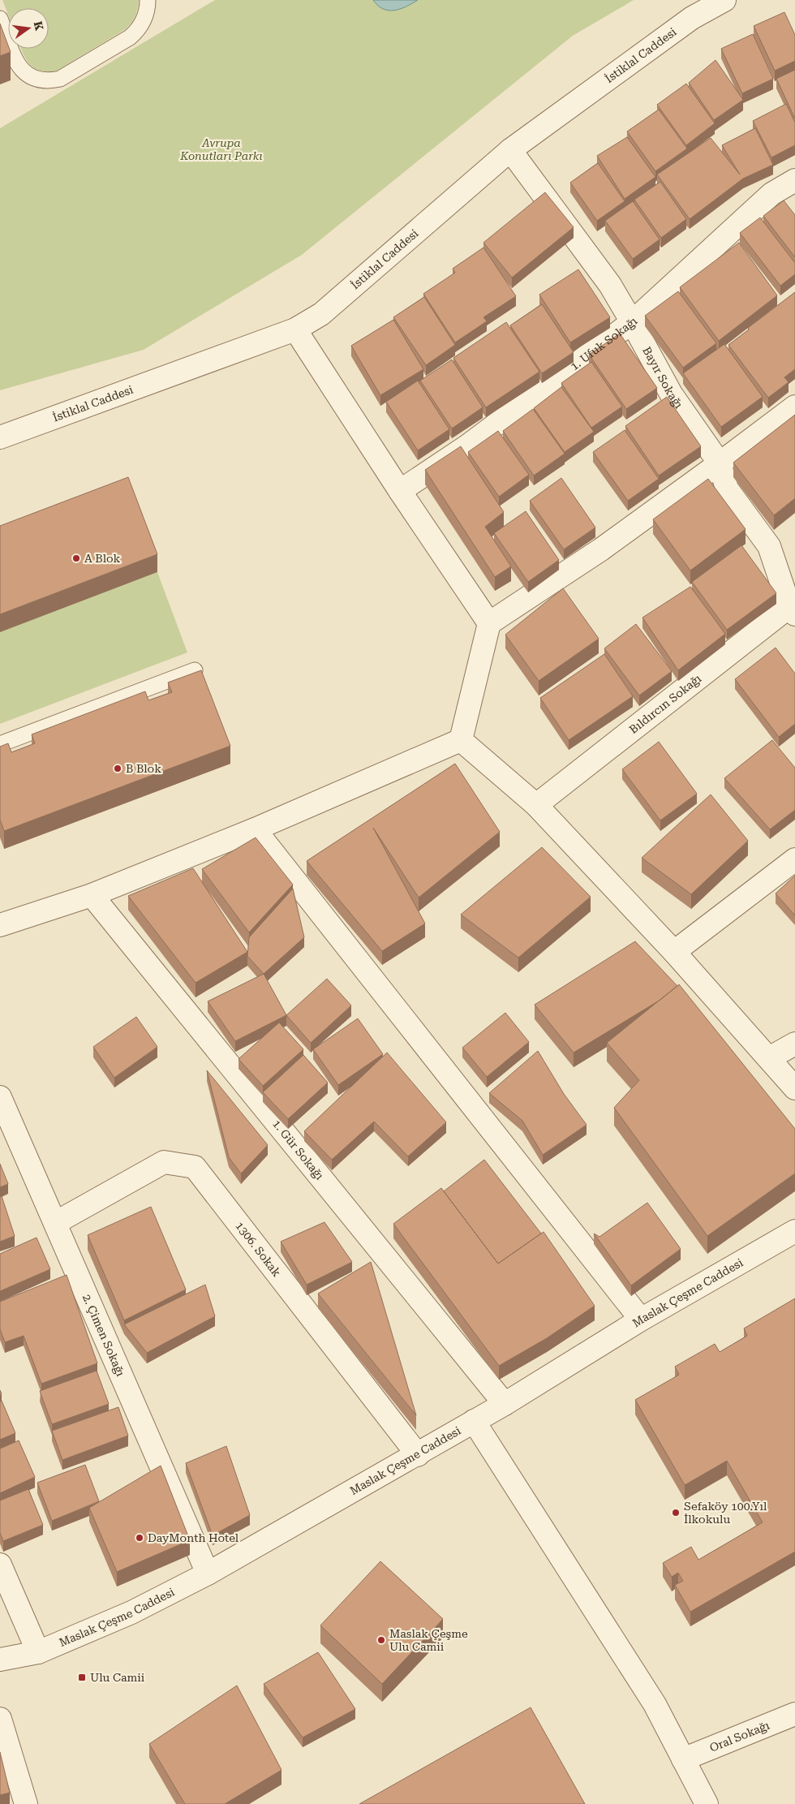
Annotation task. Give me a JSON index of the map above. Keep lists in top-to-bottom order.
{
  "streets": {
    "street": [
      "İstiklal Caddesi",
      "1. Ufuk Sokağı",
      "Bayır Sokağı",
      "Bıldırcın Sokağı",
      "1. Gür Sokağı",
      "1306. Sokak",
      "Maslak Çeşme Caddesi",
      "2. Çimen Sokağı",
      "Oral Sokağı"
    ]
  },
  "crossings": [
    ["İstiklal Caddesi", "Bayır Sokağı"],
    ["1. Ufuk Sokağı", "Bayır Sokağı"],
    ["Bayır Sokağı", "Bıldırcın Sokağı"],
    ["1. Gür Sokağı", "Maslak Çeşme Caddesi"],
    ["1306. Sokak", "Maslak Çeşme Caddesi"],
    ["1306. Sokak", "2. Çimen Sokağı"],
    ["Maslak Çeşme Caddesi", "2. Çimen Sokağı"]
  ],
  "parks": ["Avrupa Konutları Parkı"],
  "places": {
    "other": [
      "A Blok",
      "B Blok",
      "Sefaköy 100.Yıl İlkokulu",
      "DayMonth Hotel",
      "Maslak Çeşme Ulu Camii"
    ],
    "transit": ["Ulu Camii"]
  },
  "north": "right"
}
